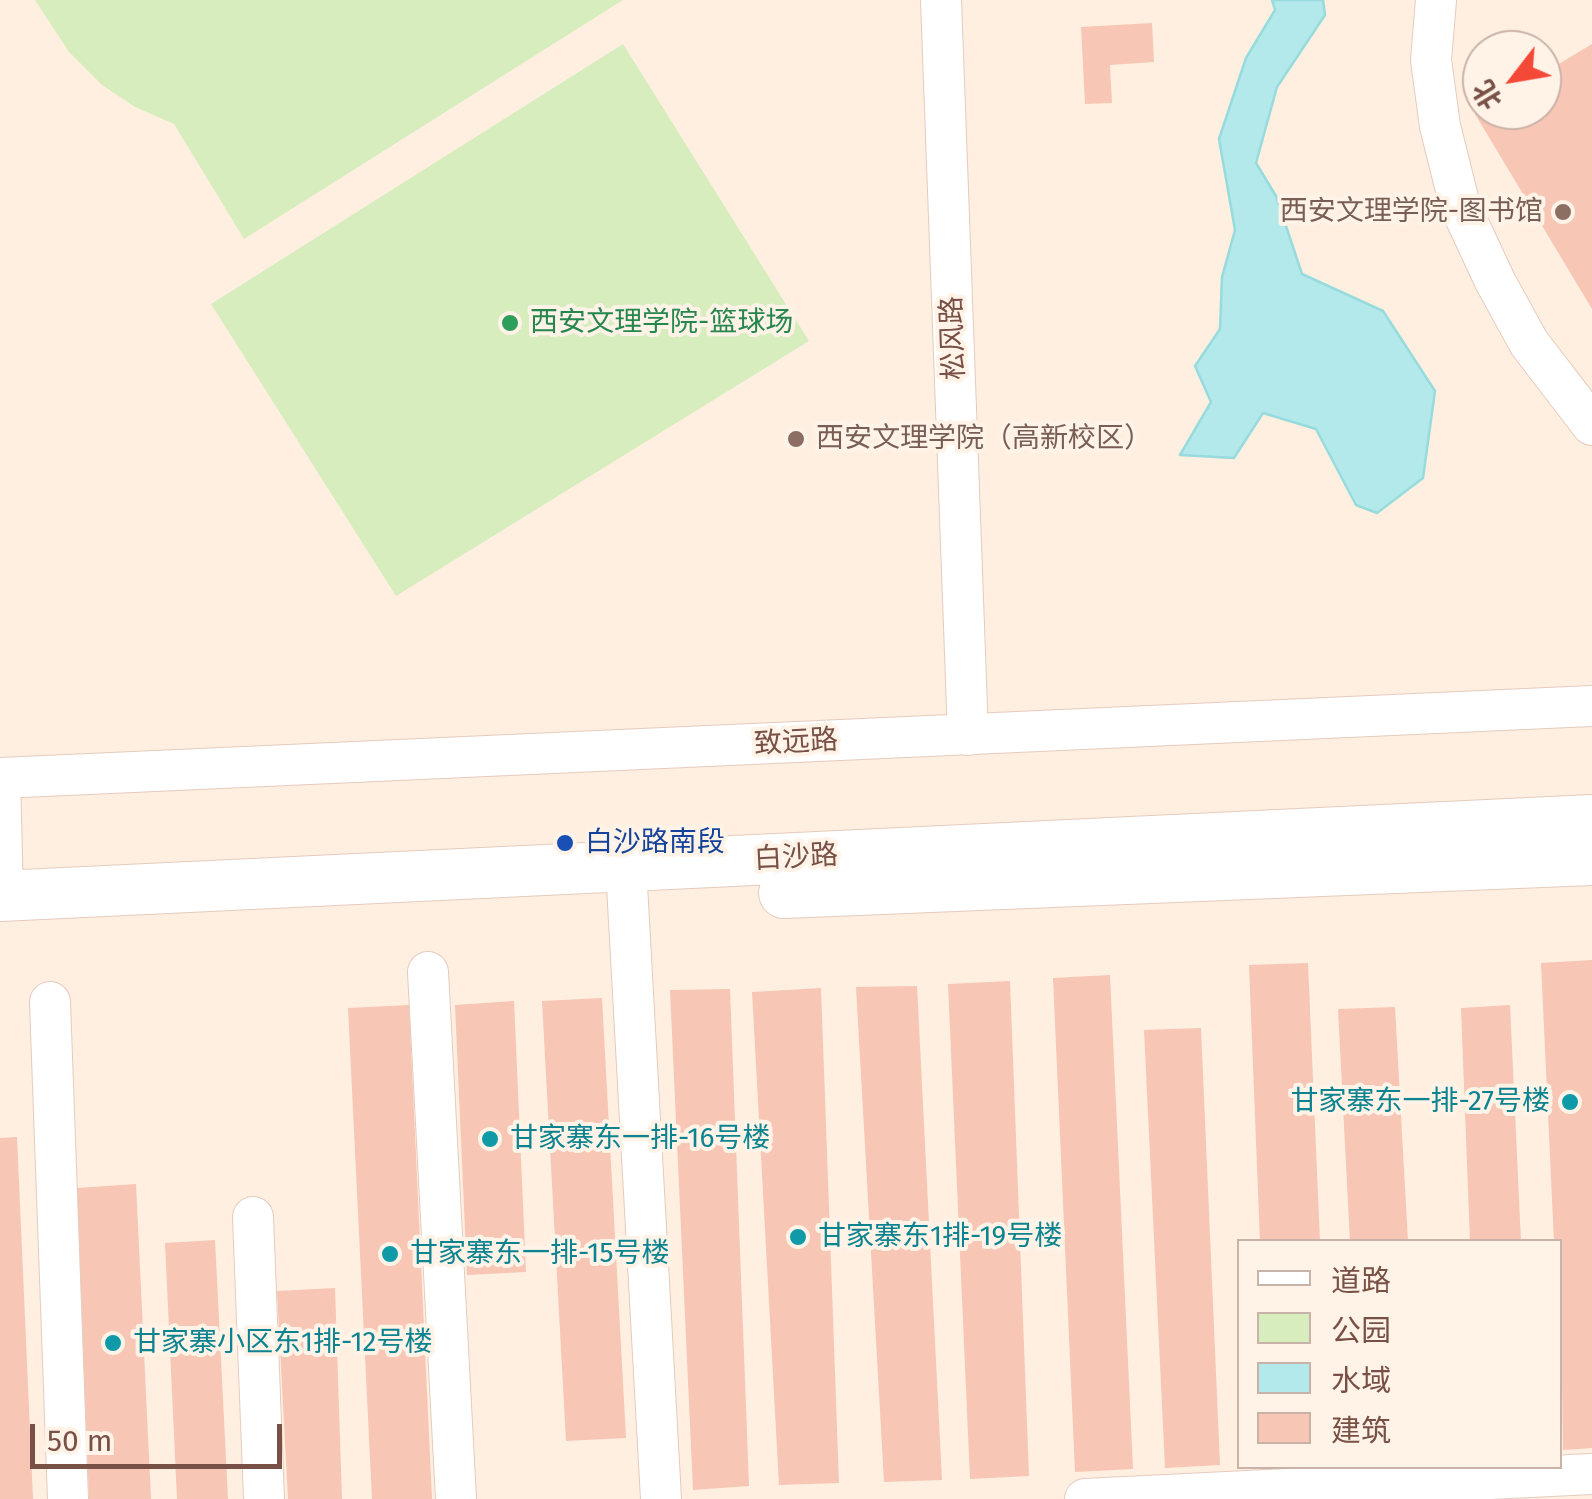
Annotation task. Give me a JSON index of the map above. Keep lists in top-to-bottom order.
{
  "streets": {
    "street": ["松风路", "致远路", "白沙路"]
  },
  "crossings": [
    ["松风路", "致远路"]
  ],
  "places": [
    "西安文理学院-图书馆",
    "西安文理学院-篮球场",
    "西安文理学院（高新校区）",
    "白沙路南段",
    "甘家寨东一排-27号楼",
    "甘家寨东一排-16号楼",
    "甘家寨东1排-19号楼",
    "甘家寨东一排-15号楼",
    "甘家寨小区东1排-12号楼"
  ],
  "legend": [
    "道路",
    "公园",
    "水域",
    "建筑"
  ],
  "scale_bar": "50 m",
  "north": "bottom left"
}
